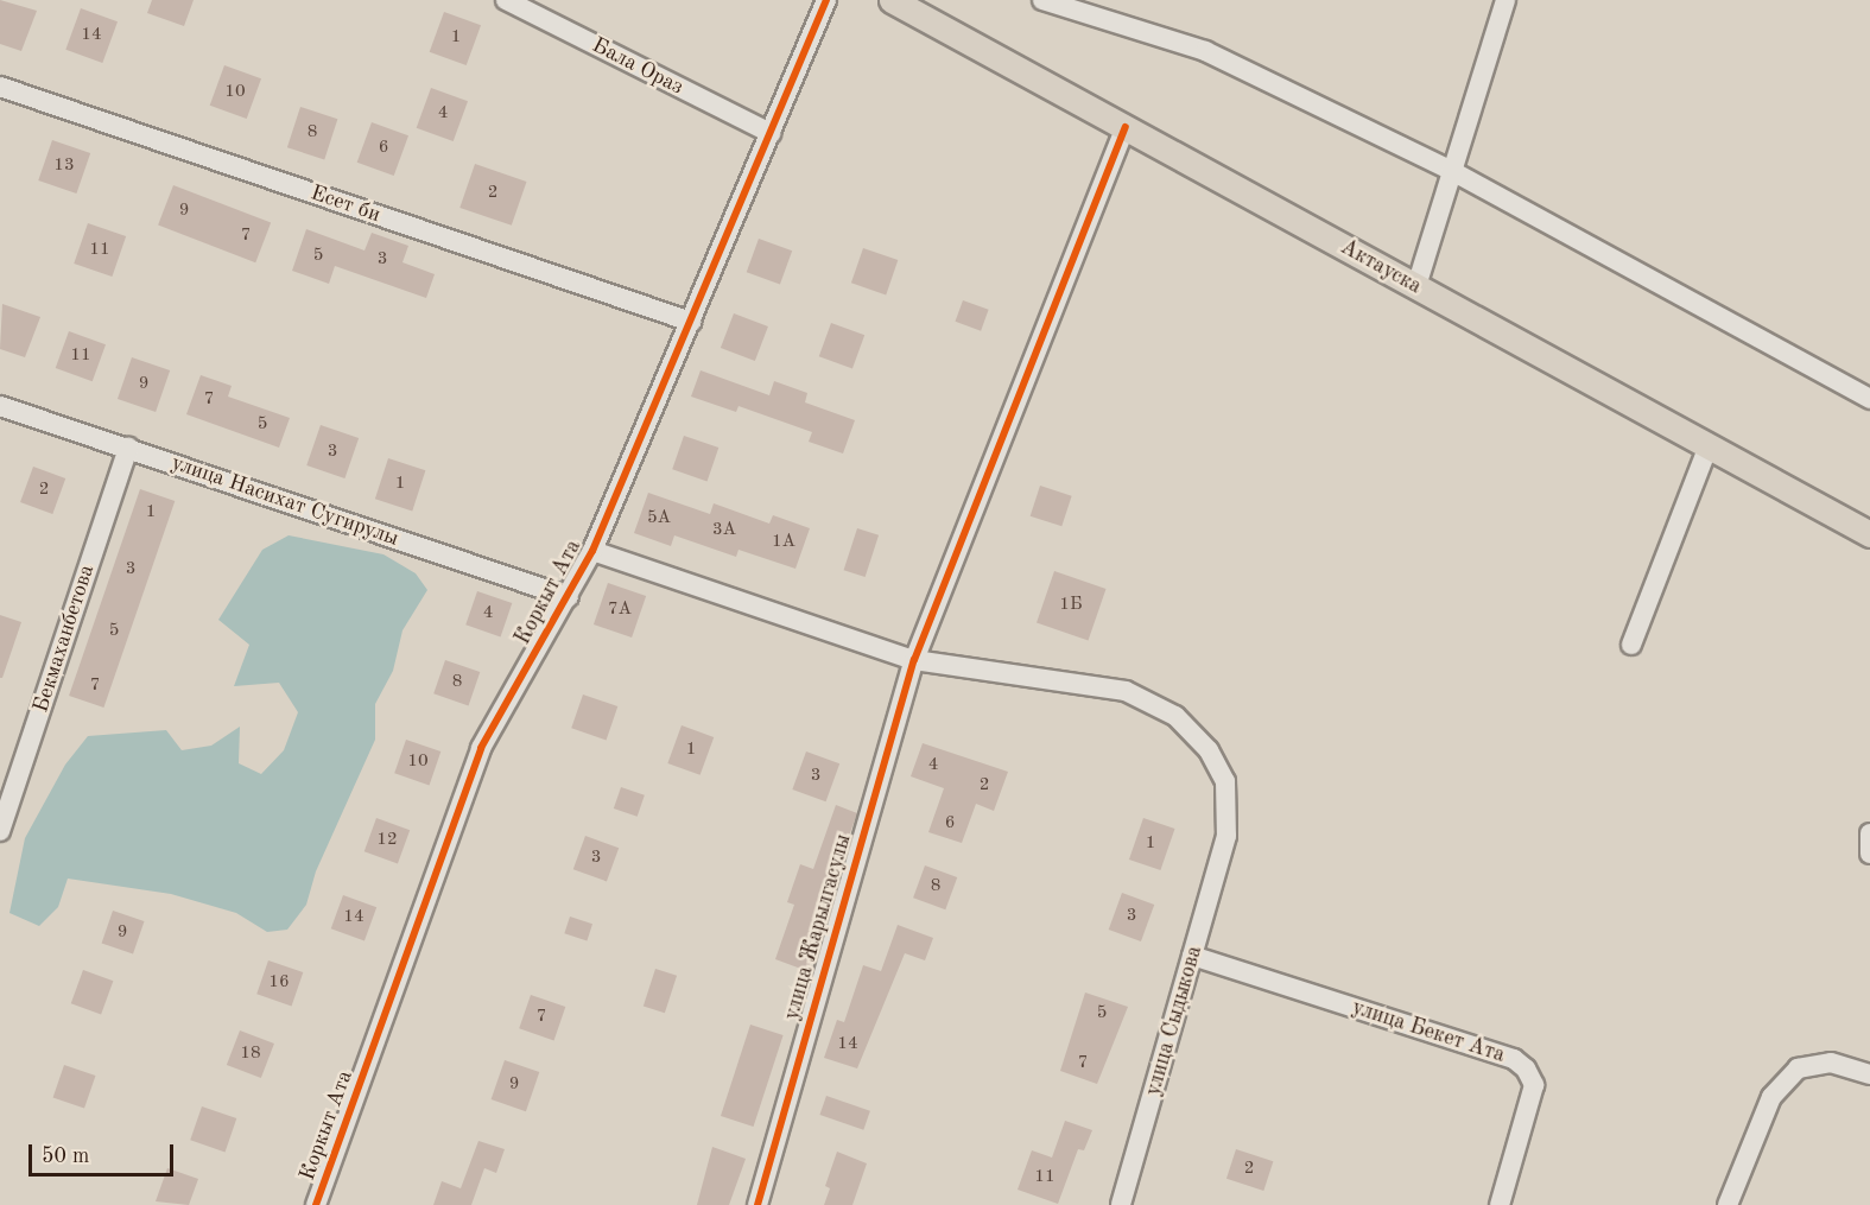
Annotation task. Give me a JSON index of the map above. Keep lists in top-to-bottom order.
{
  "streets": {
    "main road": ["Актауска"],
    "street": [
      "Бала Ораз",
      "Есет би",
      "улица Насихат Сугирулы",
      "Коркыт Ата",
      "Бекмаханбетова",
      "улица Жарылгасулы",
      "улица Сыдыкова",
      "улица Бекет Ата"
    ]
  },
  "crossings": [
    ["Бала Ораз", "Коркыт Ата"],
    ["Есет би", "Коркыт Ата"],
    ["Актауска", "улица Жарылгасулы"],
    ["улица Насихат Сугирулы", "Коркыт Ата"],
    ["улица Насихат Сугирулы", "Бекмаханбетова"],
    ["Коркыт Ата", "улица Сыдыкова"],
    ["улица Жарылгасулы", "улица Сыдыкова"],
    ["улица Сыдыкова", "улица Бекет Ата"]
  ],
  "house_numbers": [
    "14",
    "1",
    "10",
    "4",
    "8",
    "6",
    "13",
    "2",
    "9",
    "7",
    "11",
    "5",
    "3",
    "11",
    "9",
    "7",
    "5",
    "3",
    "1",
    "2",
    "1",
    "5А",
    "3А",
    "1А",
    "3",
    "1Б",
    "7А",
    "4",
    "5",
    "8",
    "7",
    "1",
    "10",
    "4",
    "3",
    "2",
    "6",
    "12",
    "1",
    "3",
    "8",
    "3",
    "14",
    "9",
    "16",
    "5",
    "7",
    "14",
    "18",
    "7",
    "9",
    "2",
    "11"
  ],
  "scale_bar": "50 m"
}
